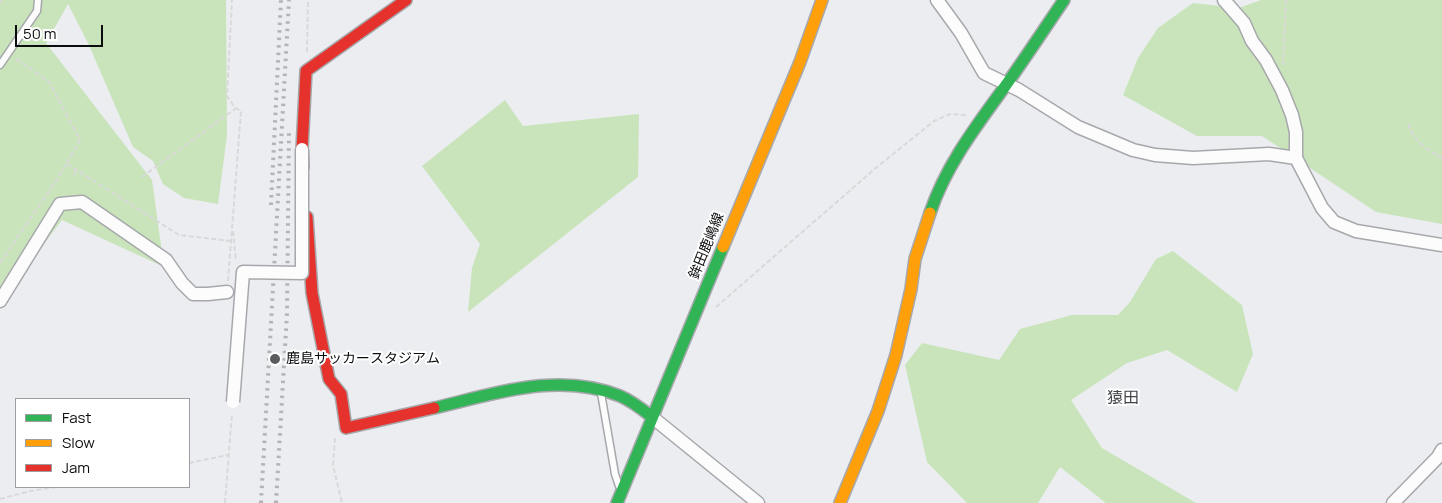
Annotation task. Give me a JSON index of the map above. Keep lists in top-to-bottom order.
{
  "streets": {
    "street": ["鉾田鹿嶋線"]
  },
  "districts": ["猿田"],
  "places": ["鹿島サッカースタジアム"],
  "legend": ["Fast", "Slow", "Jam"],
  "scale_bar": "50 m"
}
